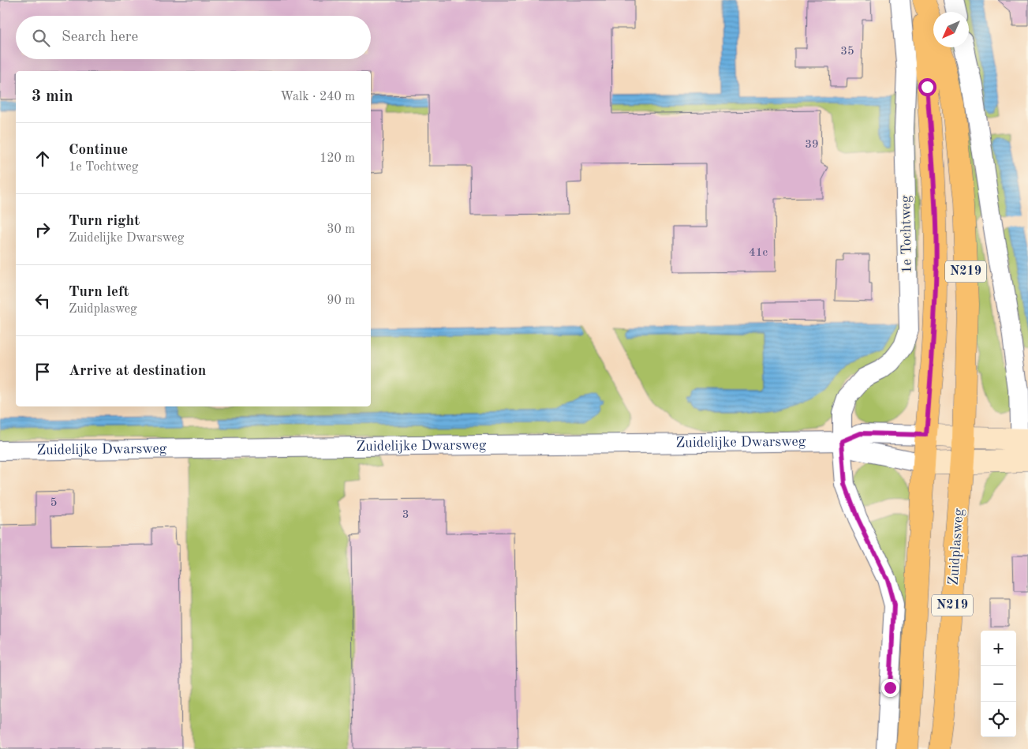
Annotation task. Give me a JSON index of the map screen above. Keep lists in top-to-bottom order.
{
  "streets": {
    "main road": ["1e Tochtweg", "N219", "Zuidplasweg"],
    "street": ["Zuidelijke Dwarsweg"]
  },
  "crossings": [
    ["1e Tochtweg", "N219"],
    ["1e Tochtweg", "Zuidelijke Dwarsweg"],
    ["N219", "Zuidelijke Dwarsweg"],
    ["N219", "Zuidplasweg"],
    ["Zuidelijke Dwarsweg", "Zuidplasweg"]
  ],
  "house_numbers": [
    "35",
    "39",
    "41c",
    "5",
    "3"
  ],
  "north": "bottom left",
  "page": {
    "search": "Search here",
    "heading": ["3 min", "Walk · 240 m"],
    "list": [
      ["Continue", "1e Tochtweg", "120 m"],
      ["Turn right", "Zuidelijke Dwarsweg", "30 m"],
      ["Turn left", "Zuidplasweg", "90 m"],
      "Arrive at destination"
    ],
    "map_buttons": ["+", "−"]
  }
}
